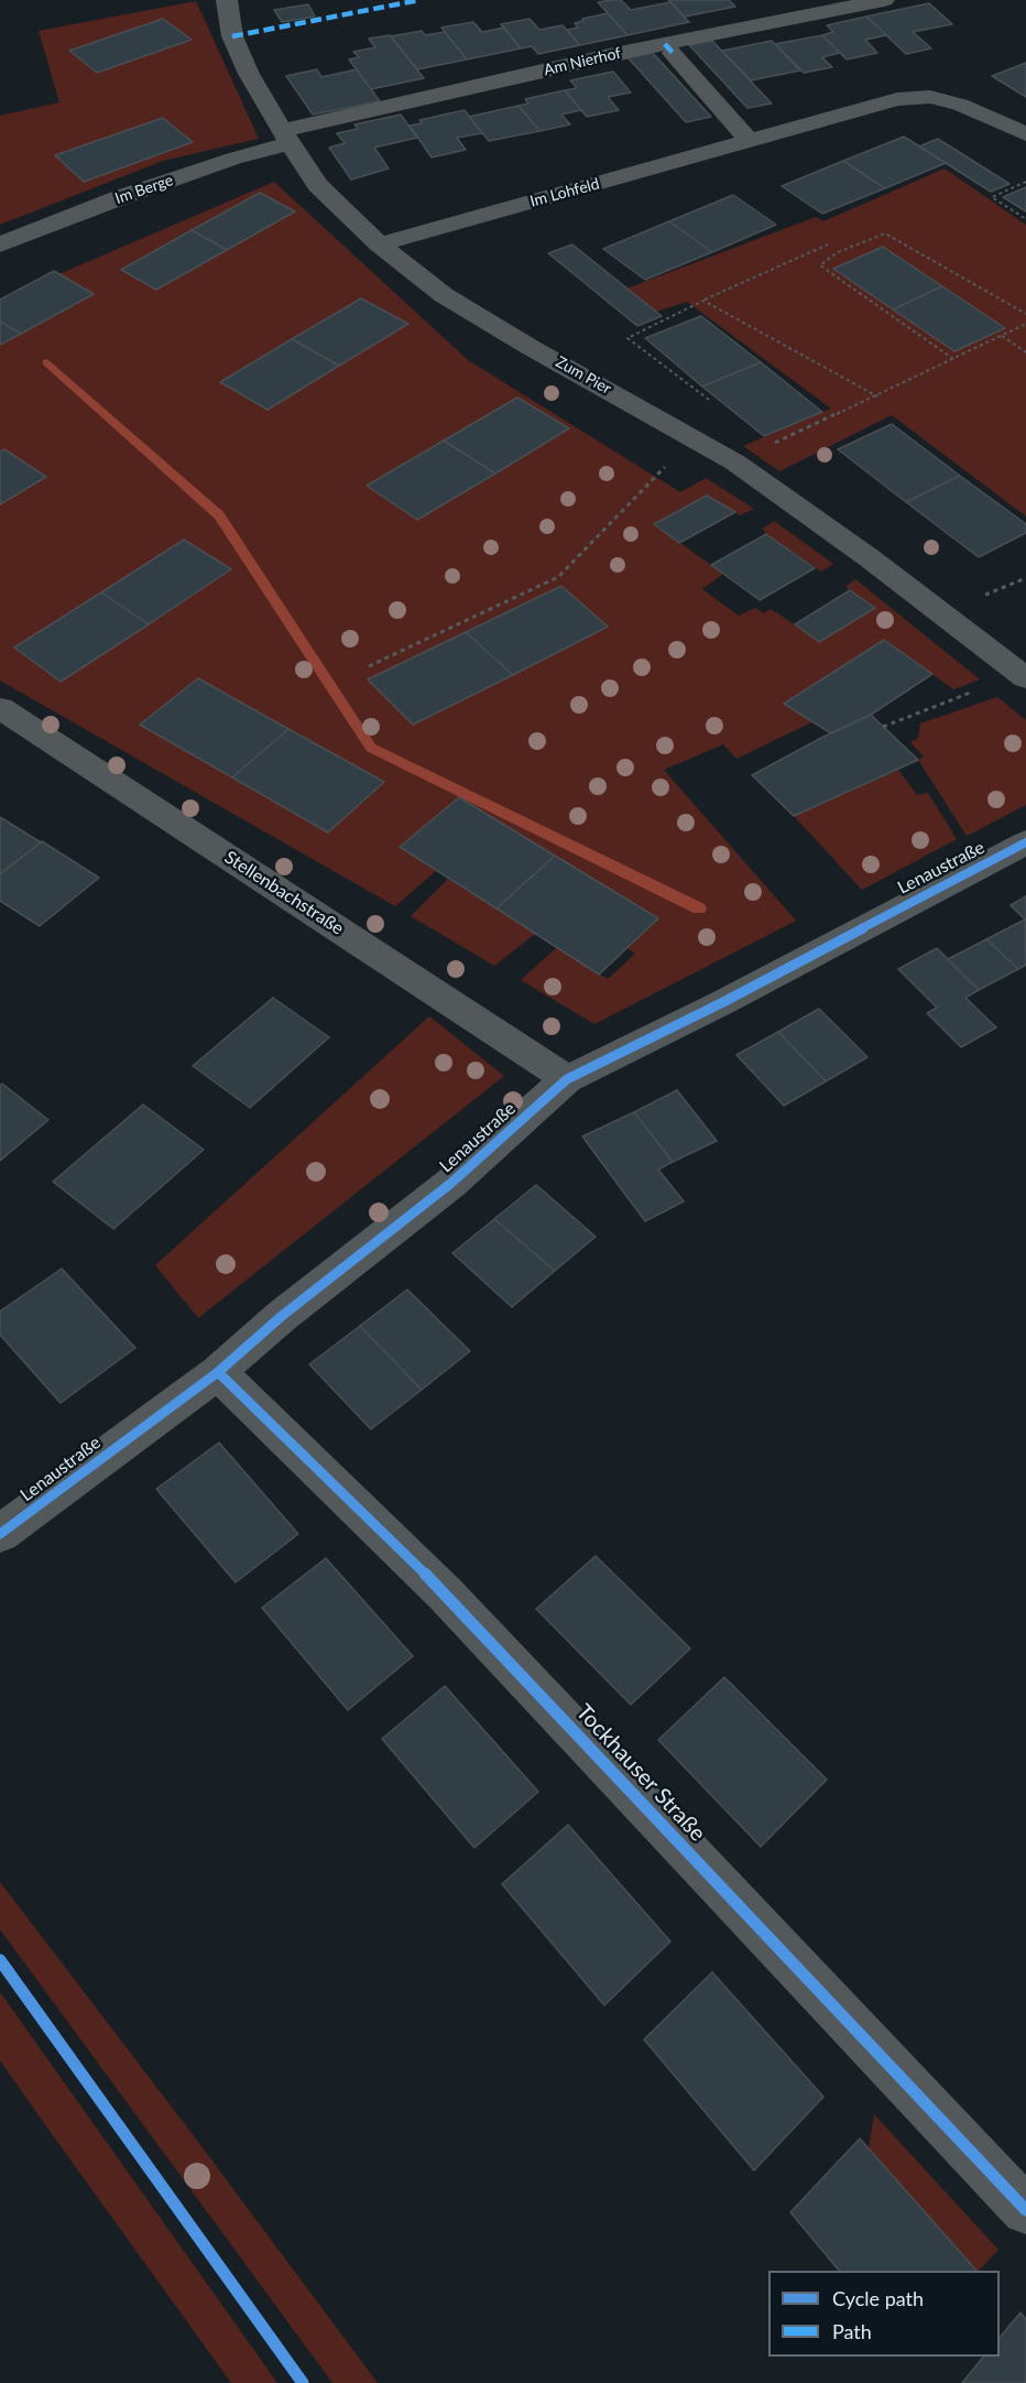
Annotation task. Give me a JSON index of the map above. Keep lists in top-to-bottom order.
{
  "streets": {
    "street": [
      "Am Nierhof",
      "Im Berge",
      "Im Lohfeld",
      "Zum Pier",
      "Lenaustraße",
      "Stellenbachstraße",
      "Tockhauser Straße"
    ]
  },
  "crossings": [
    ["Am Nierhof", "Im Berge"],
    ["Am Nierhof", "Zum Pier"],
    ["Im Berge", "Zum Pier"],
    ["Im Lohfeld", "Zum Pier"],
    ["Lenaustraße", "Stellenbachstraße"],
    ["Lenaustraße", "Tockhauser Straße"]
  ],
  "legend": ["Cycle path", "Path"]
}
